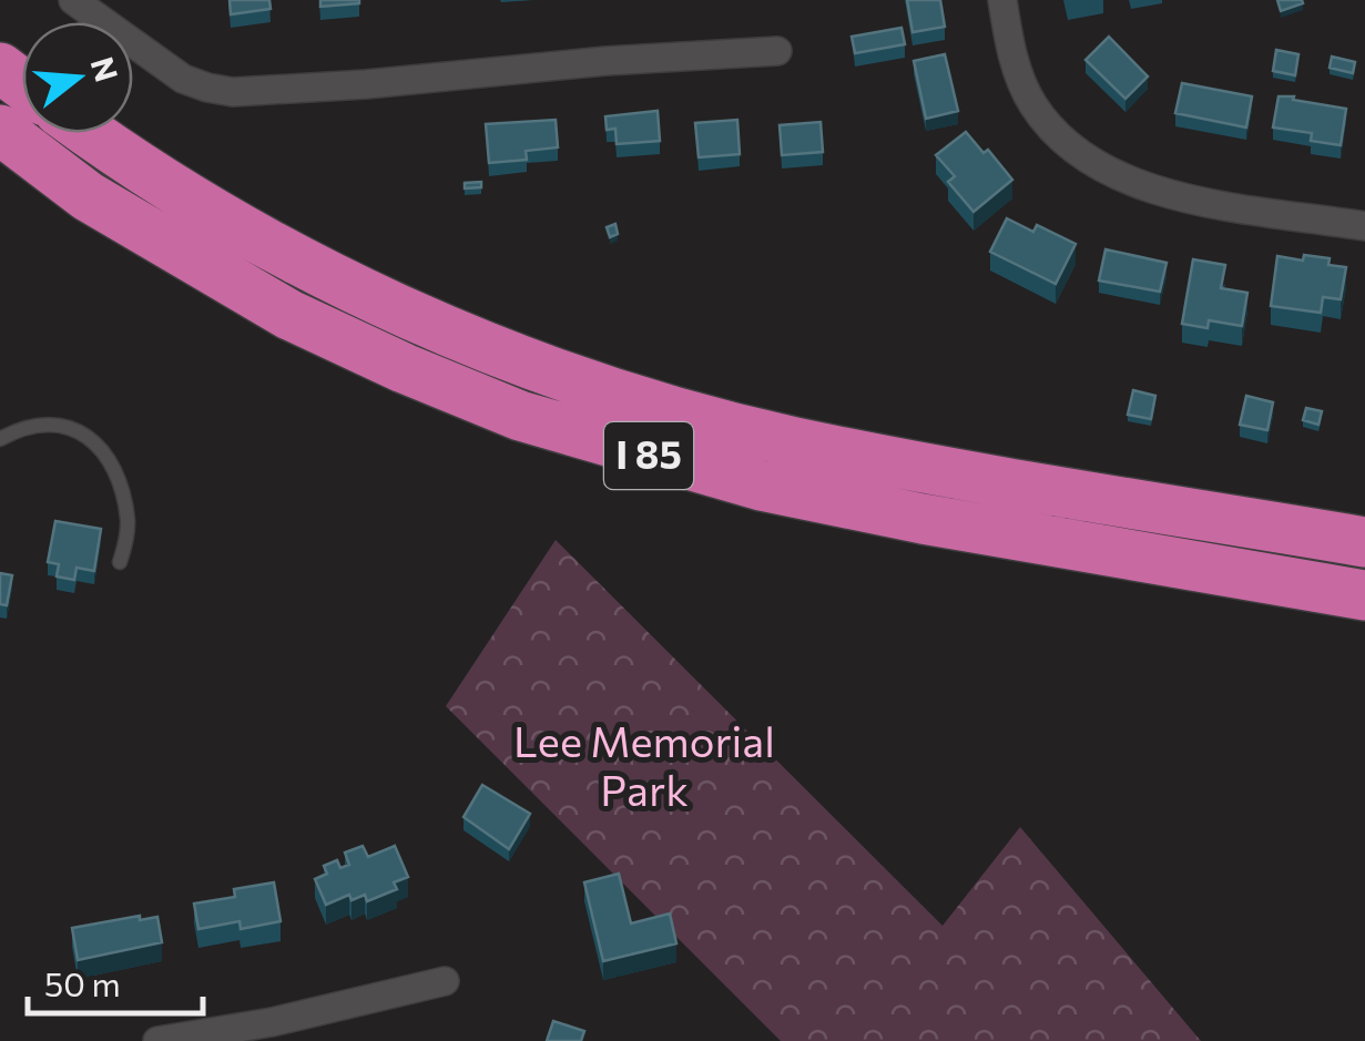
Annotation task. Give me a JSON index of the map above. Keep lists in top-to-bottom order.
{
  "streets": {
    "highway": ["I 85"]
  },
  "parks": ["Lee Memorial Park"],
  "scale_bar": "50 m",
  "north": "right"
}
